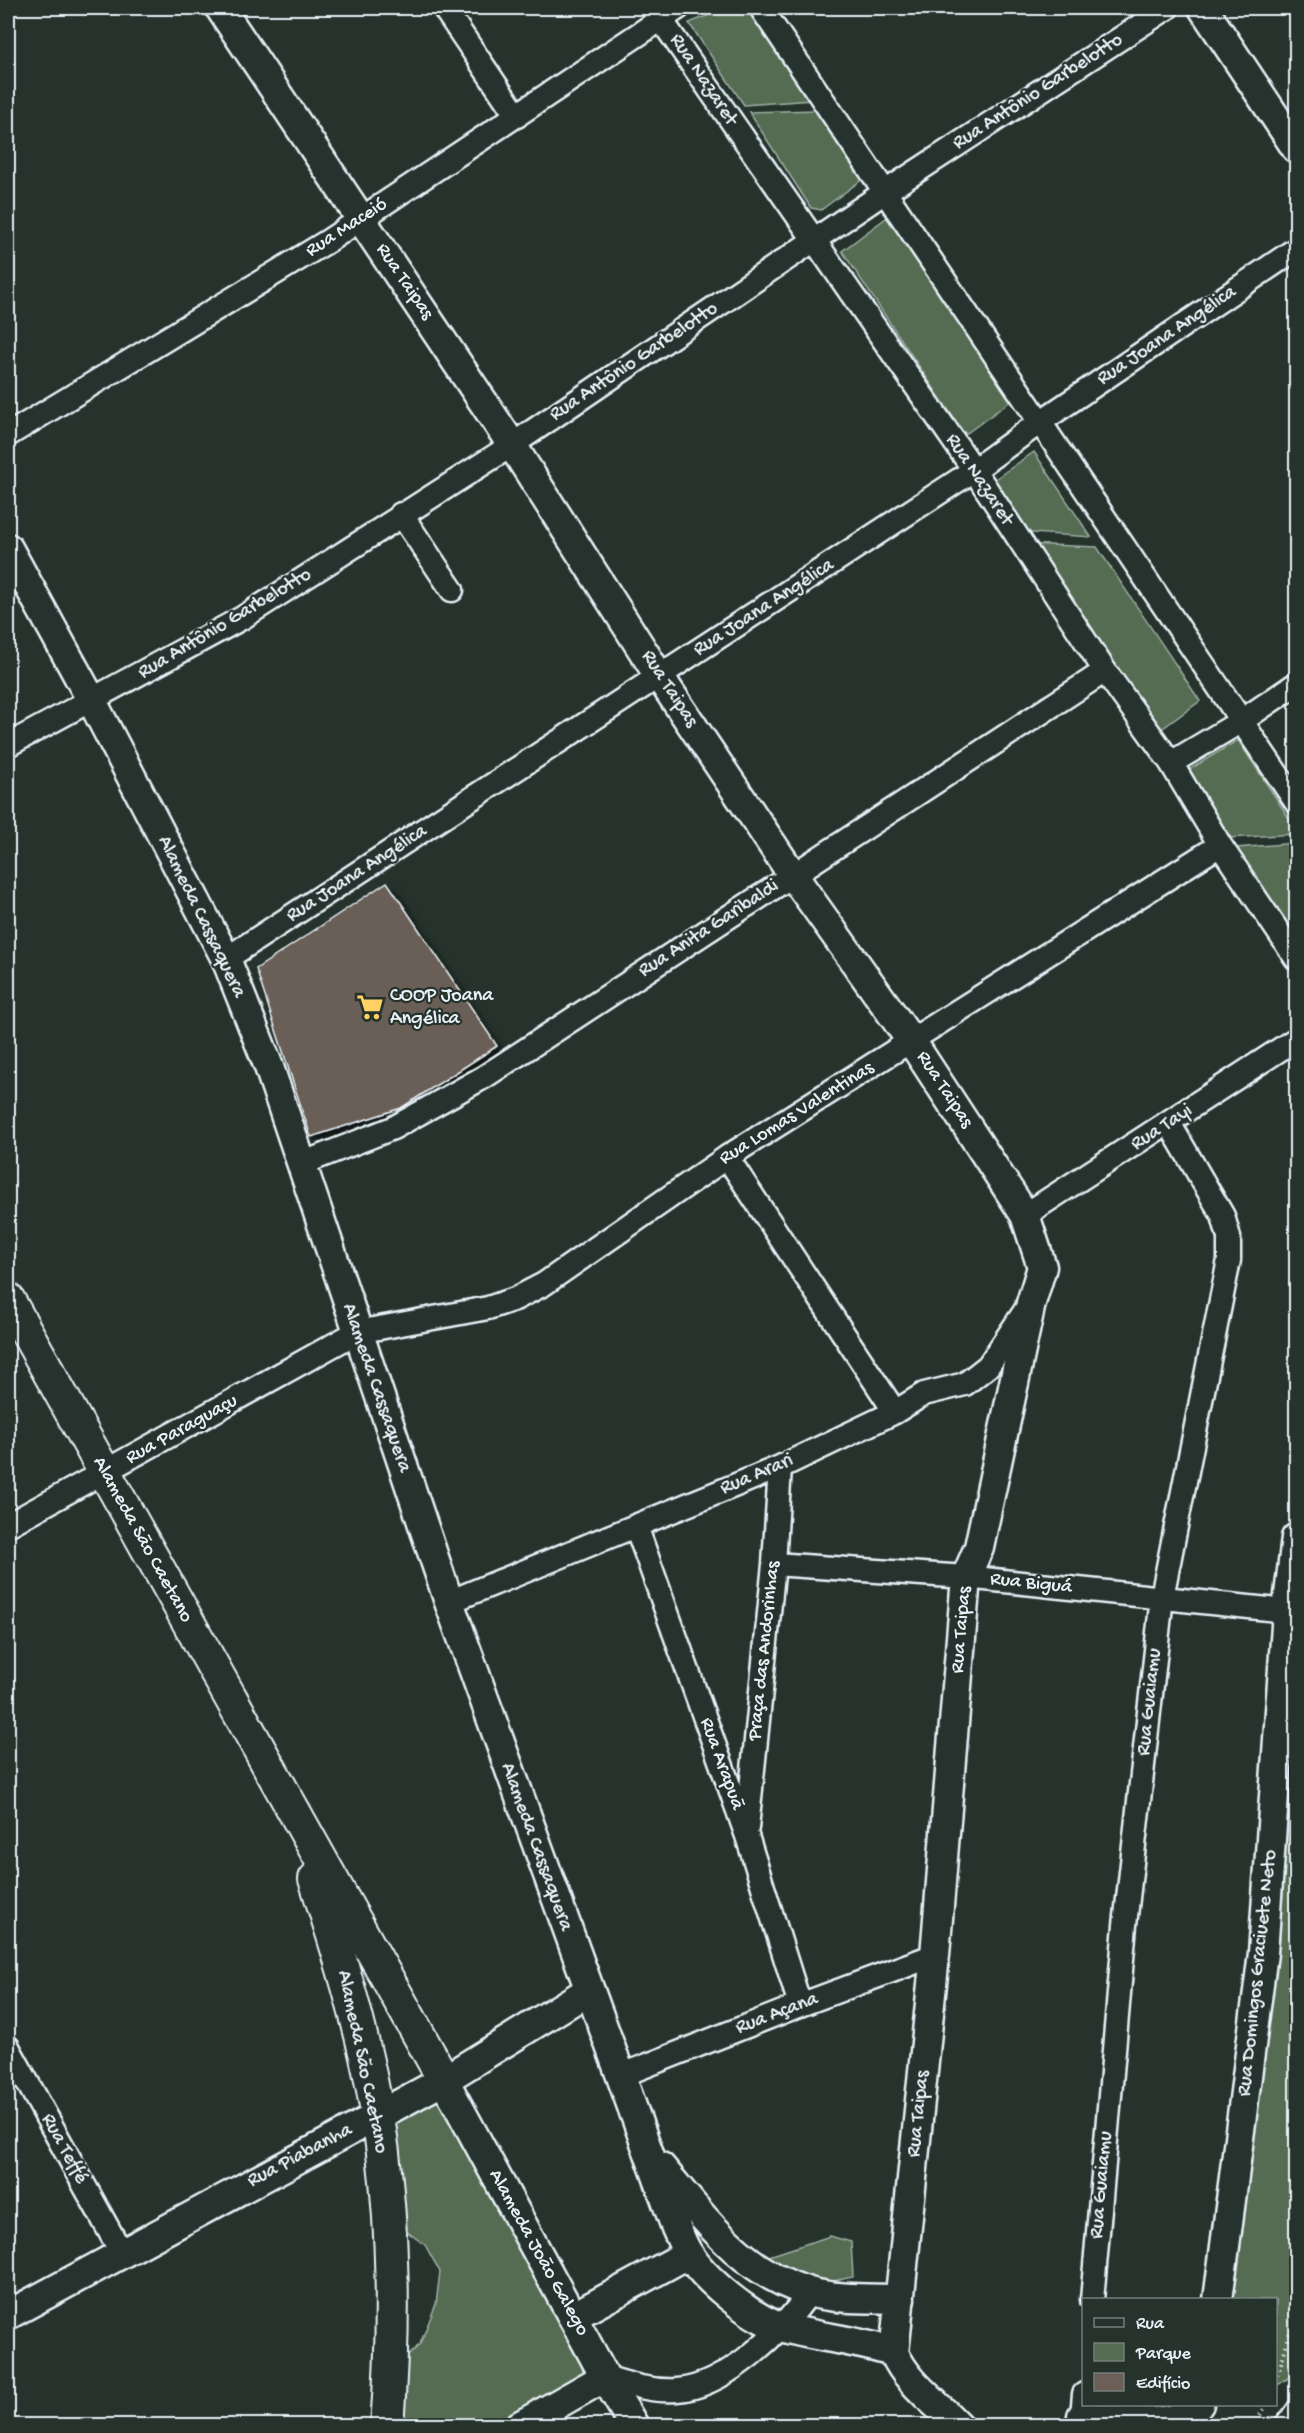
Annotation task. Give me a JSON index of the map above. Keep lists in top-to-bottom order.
{
  "streets": {
    "main road": ["Alameda São Caetano"],
    "street": [
      "Rua Nazaret",
      "Rua Antônio Garbelotto",
      "Rua Maceió",
      "Rua Taipas",
      "Rua Joana Angélica",
      "Alameda Cassaquera",
      "Rua Anita Garibaldi",
      "Rua Lomas Valentinas",
      "Rua Tayi",
      "Rua Paraguaçu",
      "Rua Arari",
      "Rua Biguá",
      "Praça das Andorinhas",
      "Rua Guaiamu",
      "Rua Arapuã",
      "Rua Domingos Graciuete Neto",
      "Rua Açana",
      "Rua Teffé",
      "Rua Piabanha",
      "Alameda João Galego"
    ]
  },
  "crossings": [
    ["Rua Nazaret", "Rua Antônio Garbelotto"],
    ["Rua Nazaret", "Rua Maceió"],
    ["Rua Nazaret", "Rua Joana Angélica"],
    ["Rua Nazaret", "Rua Anita Garibaldi"],
    ["Rua Nazaret", "Rua Lomas Valentinas"],
    ["Rua Antônio Garbelotto", "Rua Taipas"],
    ["Rua Antônio Garbelotto", "Alameda Cassaquera"],
    ["Rua Maceió", "Rua Taipas"],
    ["Rua Taipas", "Rua Joana Angélica"],
    ["Rua Taipas", "Alameda Cassaquera"],
    ["Rua Taipas", "Rua Anita Garibaldi"],
    ["Rua Taipas", "Rua Lomas Valentinas"],
    ["Rua Taipas", "Rua Tayi"],
    ["Rua Taipas", "Rua Arari"],
    ["Rua Taipas", "Rua Biguá"],
    ["Rua Taipas", "Rua Açana"],
    ["Rua Joana Angélica", "Alameda Cassaquera"],
    ["Alameda Cassaquera", "Rua Anita Garibaldi"],
    ["Alameda Cassaquera", "Rua Lomas Valentinas"],
    ["Alameda Cassaquera", "Rua Paraguaçu"],
    ["Alameda Cassaquera", "Rua Arari"],
    ["Alameda Cassaquera", "Rua Açana"],
    ["Alameda Cassaquera", "Rua Piabanha"],
    ["Rua Lomas Valentinas", "Rua Paraguaçu"],
    ["Rua Tayi", "Rua Guaiamu"],
    ["Rua Paraguaçu", "Alameda São Caetano"],
    ["Rua Arari", "Praça das Andorinhas"],
    ["Rua Arari", "Rua Arapuã"],
    ["Alameda São Caetano", "Rua Piabanha"],
    ["Alameda São Caetano", "Alameda João Galego"],
    ["Rua Biguá", "Praça das Andorinhas"],
    ["Rua Biguá", "Rua Guaiamu"],
    ["Rua Biguá", "Rua Domingos Graciuete Neto"],
    ["Praça das Andorinhas", "Rua Arapuã"],
    ["Rua Arapuã", "Rua Açana"],
    ["Rua Teffé", "Rua Piabanha"],
    ["Rua Piabanha", "Alameda João Galego"]
  ],
  "places": {
    "supermarket": ["COOP Joana Angélica"]
  },
  "legend": ["Rua", "Parque", "Edifício"]
}
